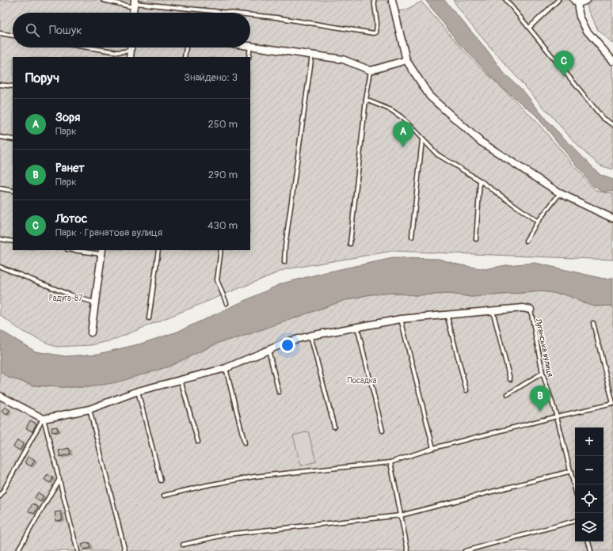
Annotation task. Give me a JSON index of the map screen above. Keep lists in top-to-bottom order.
{
  "streets": {
    "lane": ["Луганська вулиця"]
  },
  "parks": ["Радуга-87", "Посадка"],
  "page": {
    "search": "Пошук",
    "pins": ["C", "A", "B"],
    "heading": ["Поруч", "Знайдено: 3"],
    "list": [
      {
        "mark": "A",
        "name": "Зоря",
        "note": "Парк",
        "value": "250 m"
      },
      {
        "mark": "B",
        "name": "Ранет",
        "note": "Парк",
        "value": "290 m"
      },
      {
        "mark": "C",
        "name": "Лотос",
        "note": "Парк · Гранатова вулиця",
        "value": "430 m"
      }
    ],
    "map_buttons": ["+", "−"]
  }
}
